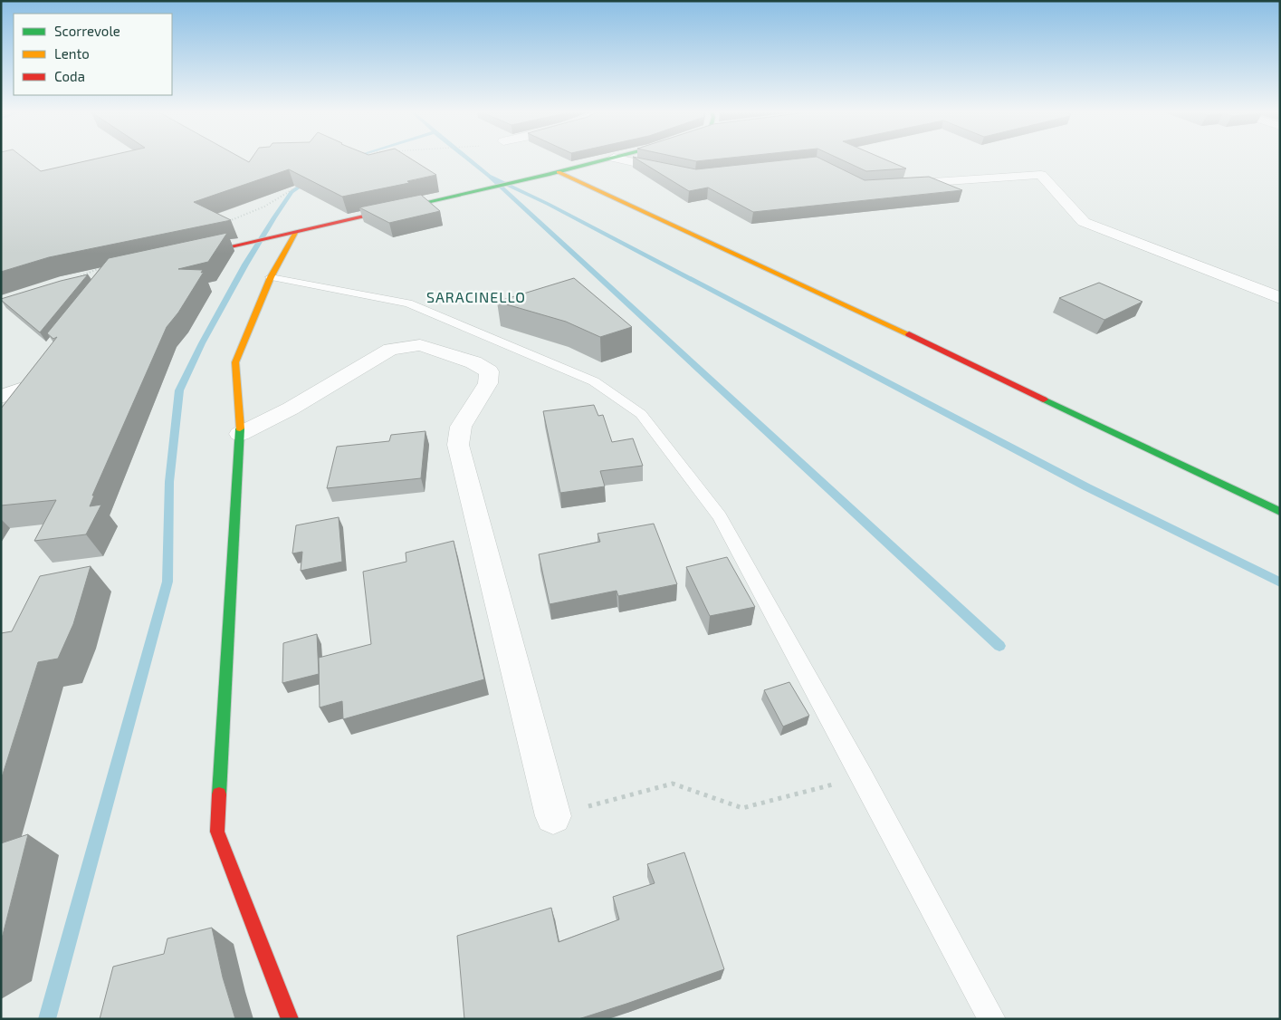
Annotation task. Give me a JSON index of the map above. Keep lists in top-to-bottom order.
{
  "districts": ["SARACINELLO"],
  "legend": ["Scorrevole", "Lento", "Coda"]
}
